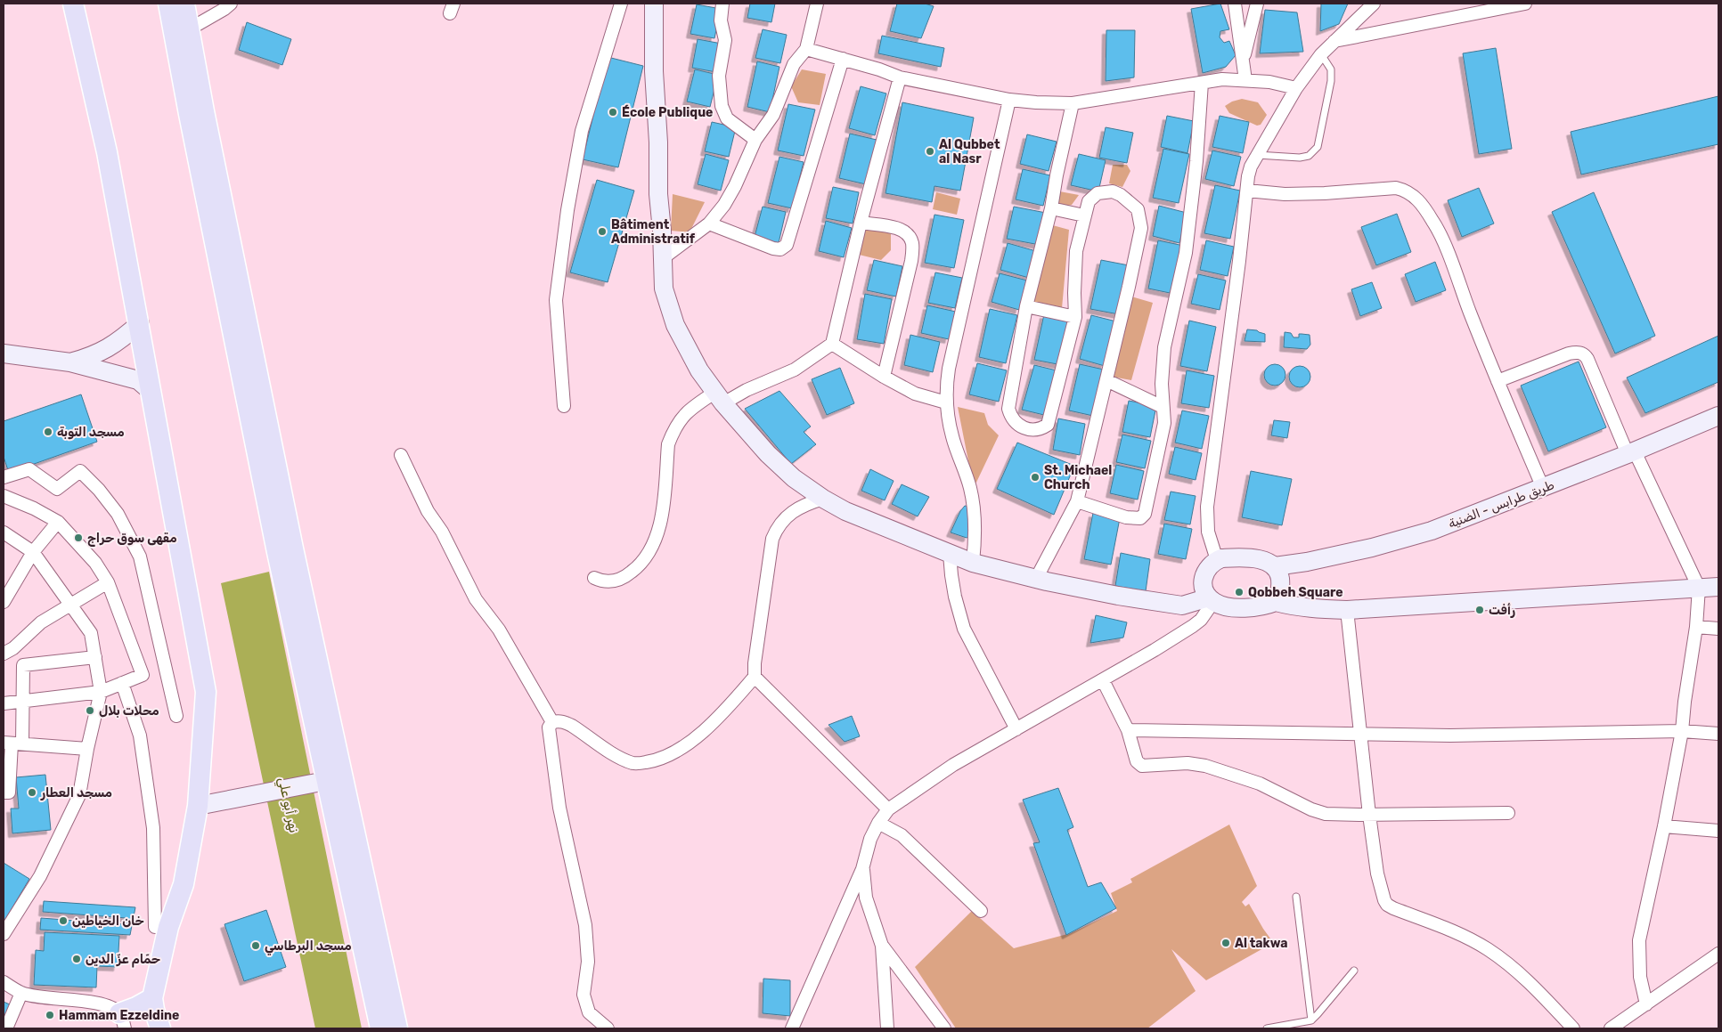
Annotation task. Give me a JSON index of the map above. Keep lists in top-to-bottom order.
{
  "streets": {
    "main road": ["طريق طرابس - الضنية"]
  },
  "water": ["نهر أبو علي"],
  "places": [
    "École Publique",
    "Al Qubbet al Nasr",
    "Bâtiment Administratif",
    "مسجد التوبة",
    "St. Michael Church",
    "مقهى سوق حراج",
    "Qobbeh Square",
    "رأفت",
    "محلات بلال",
    "مسجد العطار",
    "خان الخياطين",
    "Al takwa",
    "مسجد البرطاسي",
    "حمّام عزّ الدين",
    "Hammam Ezzeldine"
  ]
}
